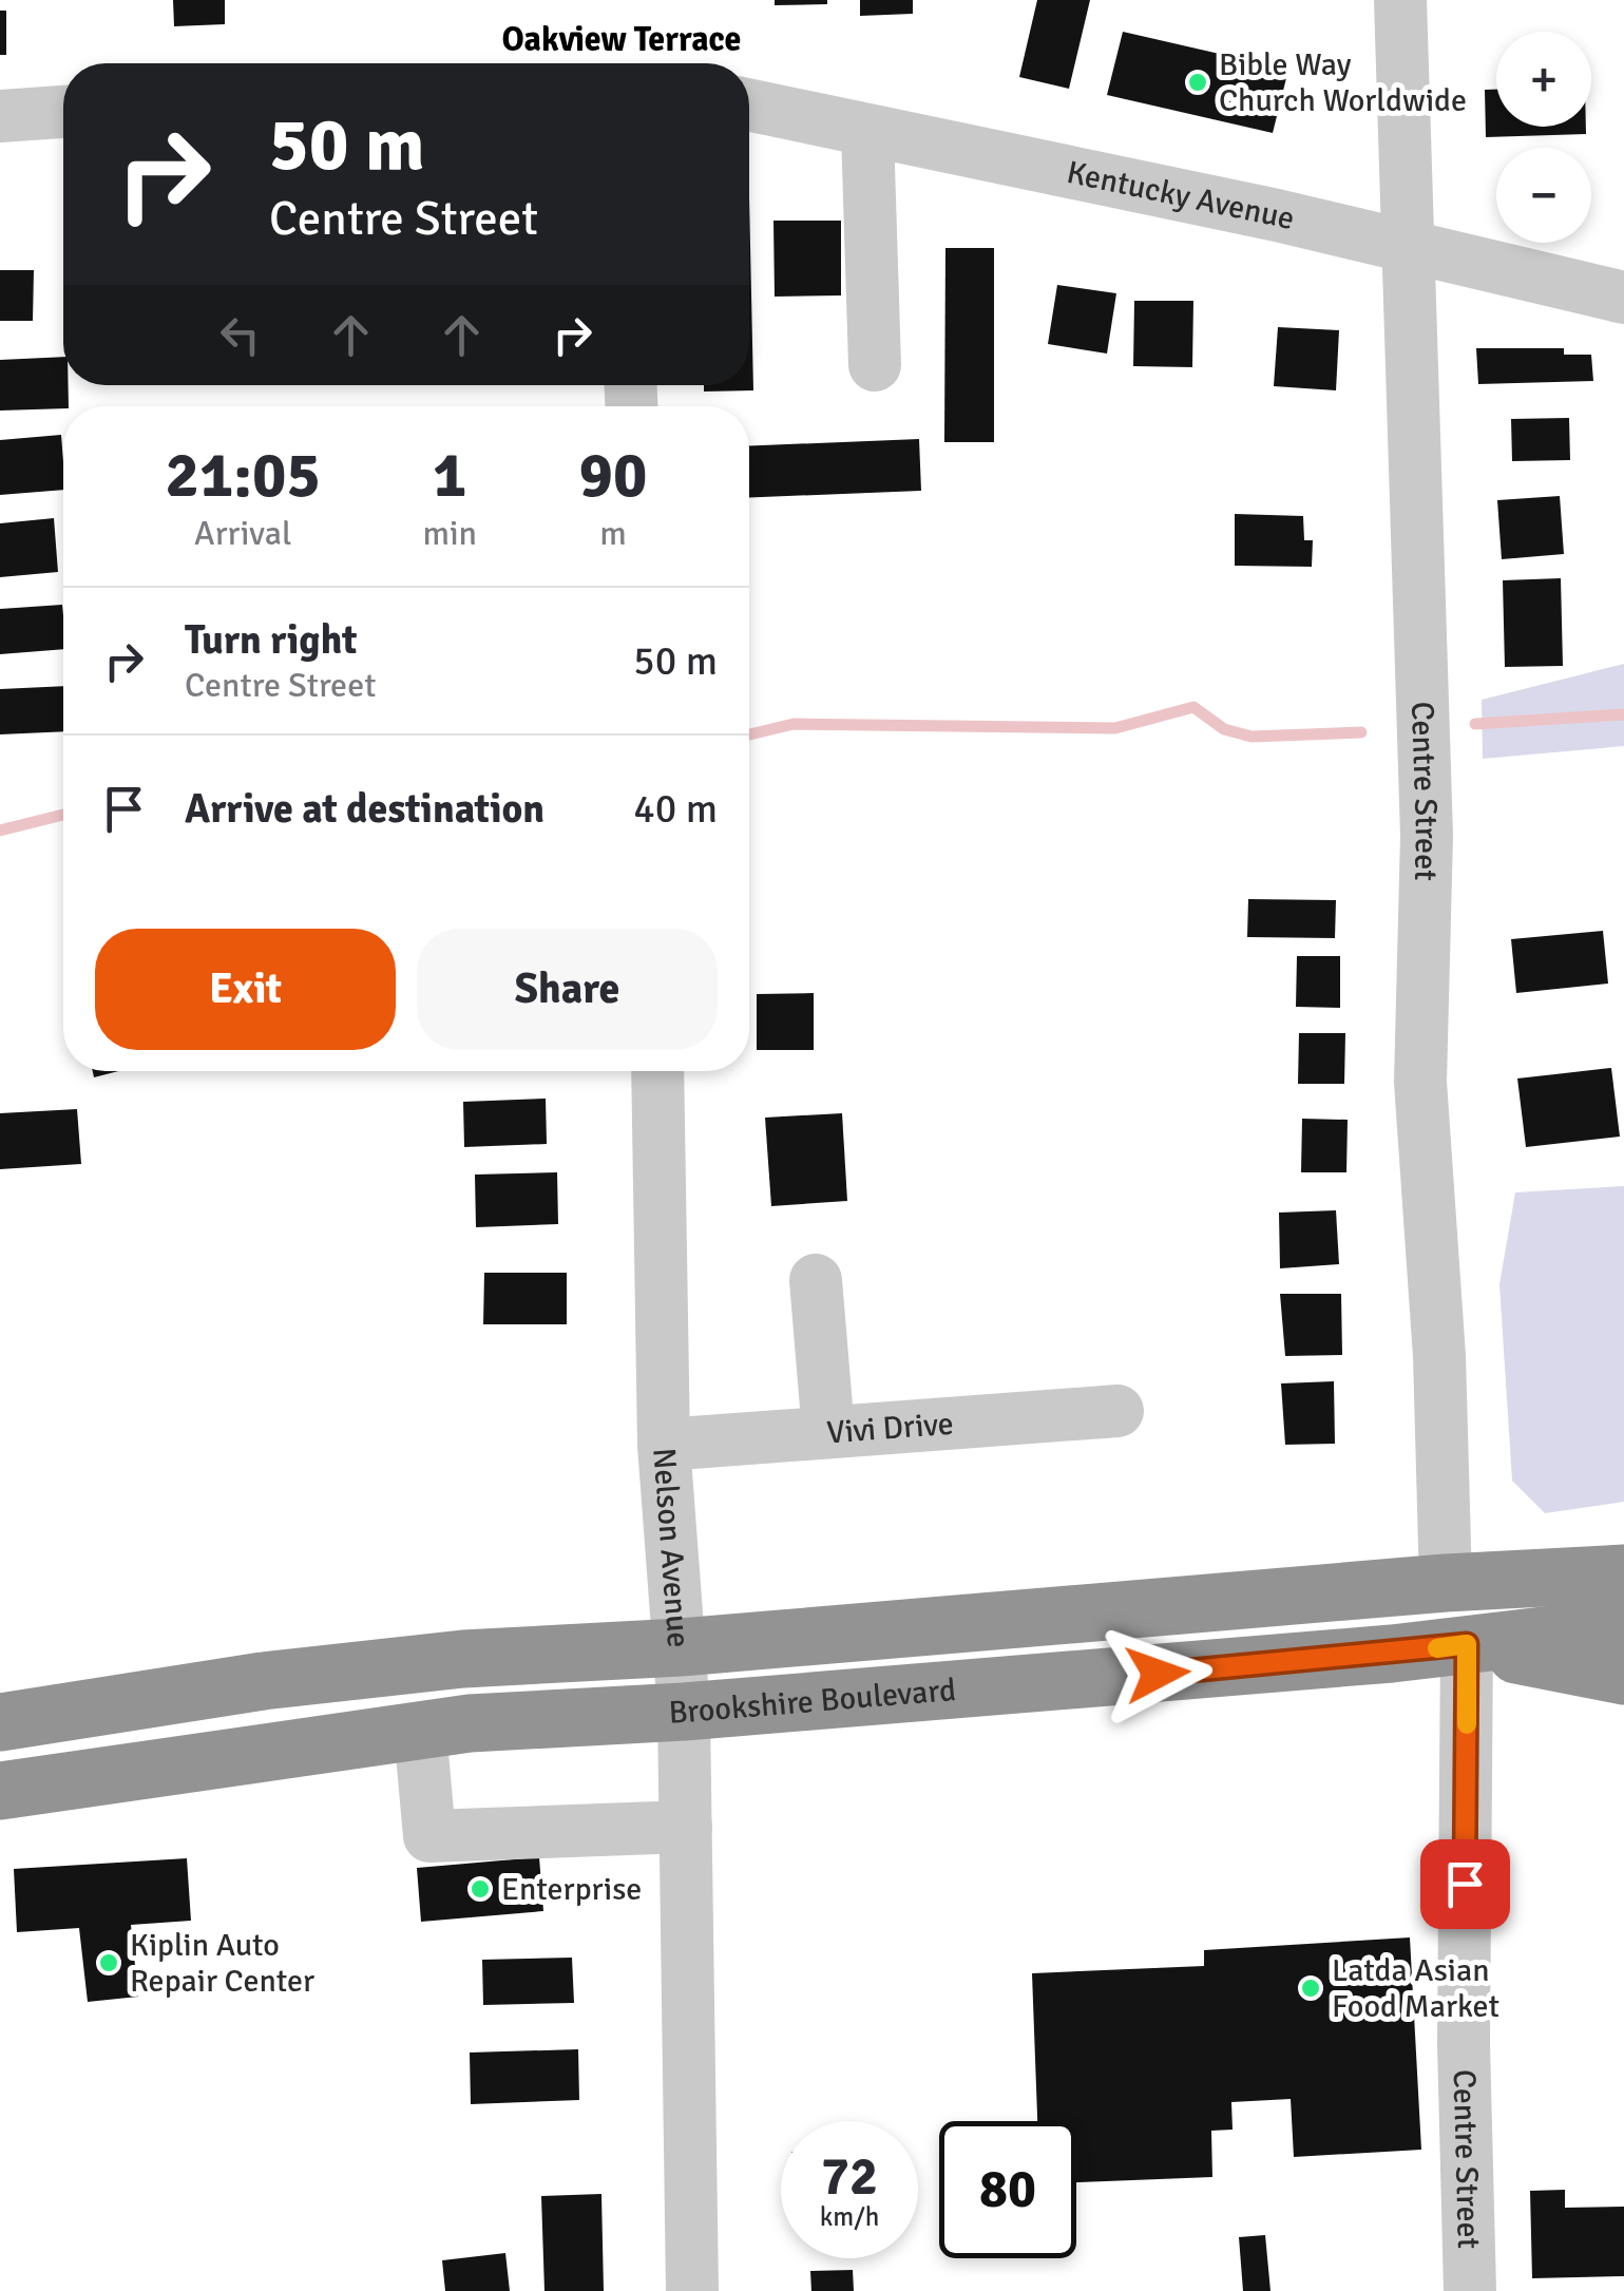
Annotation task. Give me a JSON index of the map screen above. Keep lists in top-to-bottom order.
{
  "streets": {
    "highway": ["Brookshire Boulevard"],
    "street": [
      "Kentucky Avenue",
      "Centre Street",
      "Vivi Drive",
      "Nelson Avenue"
    ]
  },
  "crossings": [
    ["Kentucky Avenue", "Centre Street"],
    ["Centre Street", "Brookshire Boulevard"],
    ["Vivi Drive", "Nelson Avenue"],
    ["Nelson Avenue", "Brookshire Boulevard"]
  ],
  "districts": ["Oakview Terrace"],
  "places": [
    "Bible Way Church Worldwide",
    "Enterprise",
    "Kiplin Auto Repair Center",
    "Latda Asian Food Market"
  ],
  "page": {
    "map_buttons": ["+", "−"],
    "turn": ["50 m", "Centre Street"],
    "eta": [
      "21:05",
      "Arrival",
      "1",
      "min",
      "90",
      "m"
    ],
    "list": [
      {
        "name": "Turn right",
        "note": "Centre Street",
        "value": "50 m"
      },
      {
        "name": "Arrive at destination",
        "value": "40 m"
      }
    ],
    "buttons": ["Exit", "Share"],
    "speed": "72 km/h",
    "limit": "80"
  }
}
